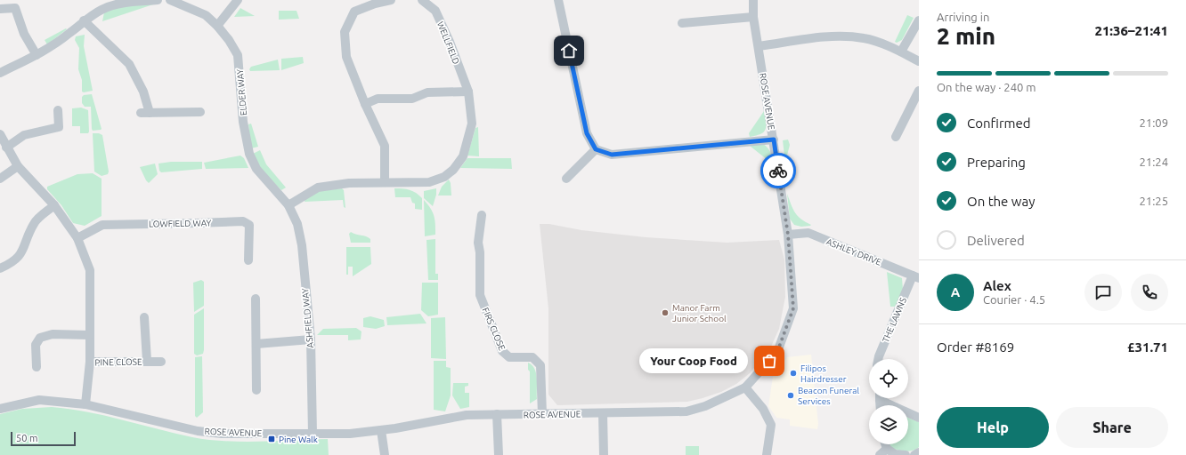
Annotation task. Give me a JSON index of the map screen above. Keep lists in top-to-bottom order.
{
  "streets": {
    "street": [
      "WELLFIELD",
      "ELDER WAY",
      "ROSE AVENUE",
      "LOWFIELD WAY",
      "ASHLEY DRIVE",
      "ASHFIELD WAY",
      "THE LAWNS",
      "FIRS CLOSE",
      "PINE CLOSE"
    ]
  },
  "crossings": [
    ["WELLFIELD", "ELDER WAY"],
    ["WELLFIELD", "ASHFIELD WAY"],
    ["ELDER WAY", "ASHFIELD WAY"],
    ["ROSE AVENUE", "ASHLEY DRIVE"],
    ["ROSE AVENUE", "ASHFIELD WAY"],
    ["ROSE AVENUE", "FIRS CLOSE"],
    ["ASHLEY DRIVE", "THE LAWNS"]
  ],
  "places": {
    "other": [
      "Manor Farm Junior School",
      "Your Coop Food",
      "Filipos Hairdresser",
      "Beacon Funeral Services"
    ],
    "transit": ["Pine Walk"]
  },
  "scale_bar": "50 m",
  "page": {
    "heading": ["2 min", "Arriving in", "21:36–21:41"],
    "panel": [
      "Alex",
      "Courier · 4.5",
      "Order #8169",
      "£31.71"
    ],
    "bar": "On the way · 240 m",
    "list": [
      ["Confirmed", "21:09"],
      ["Preparing", "21:24"],
      ["On the way", "21:25"],
      "Delivered"
    ],
    "round": "A",
    "bubble": "Your Coop Food",
    "buttons": ["Help", "Share"],
    "scale": "50 m"
  }
}
